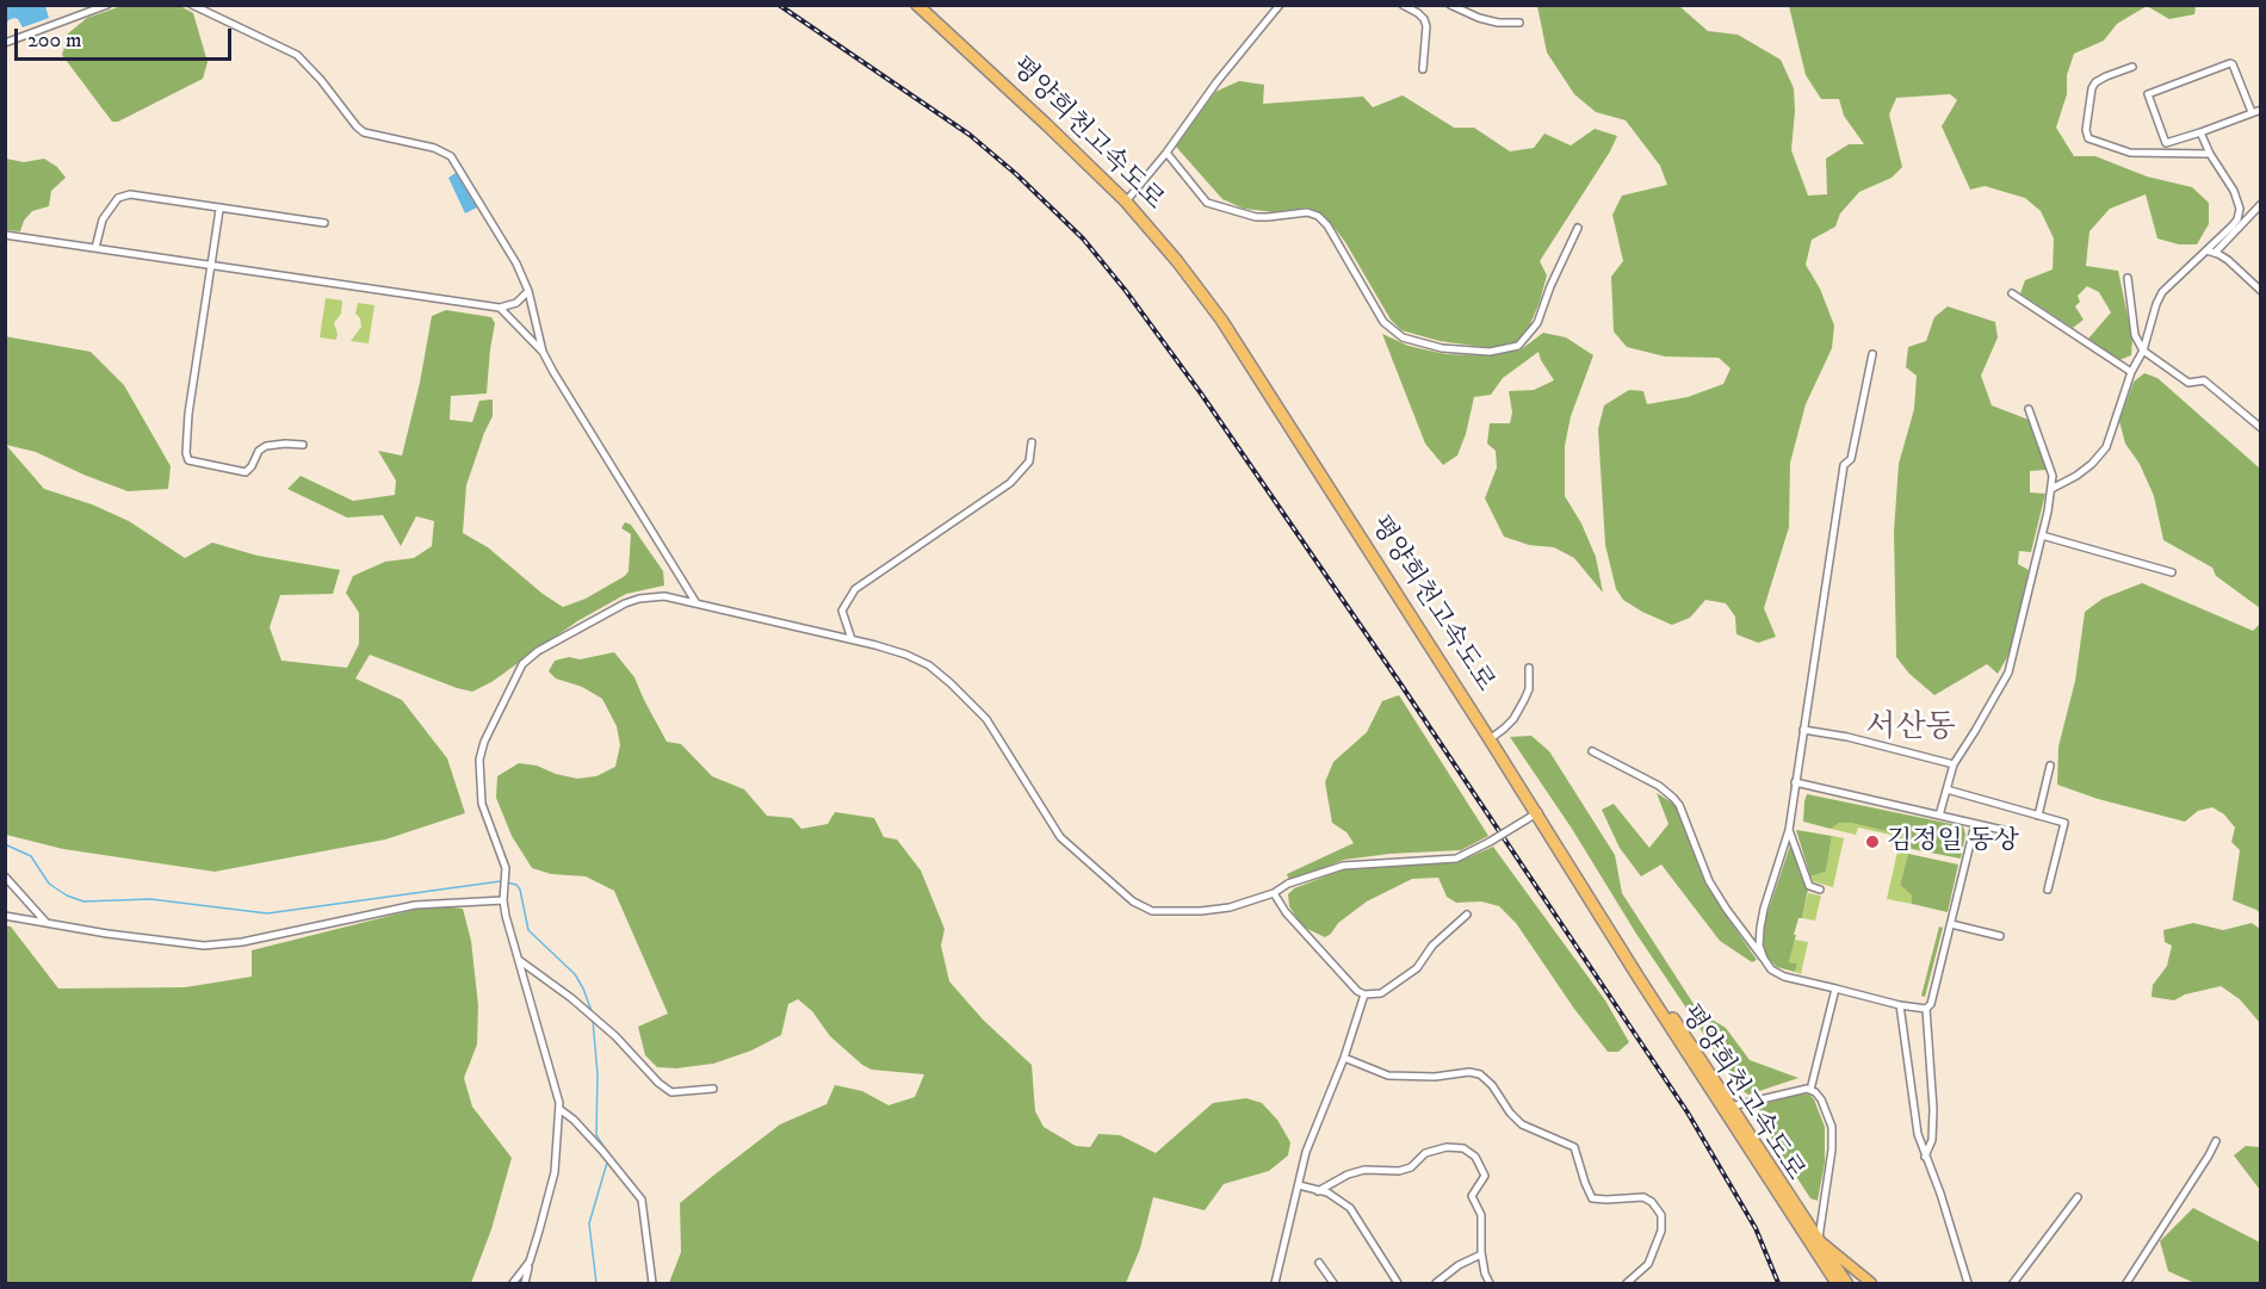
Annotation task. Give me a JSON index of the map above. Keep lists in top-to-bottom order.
{
  "streets": {
    "highway": ["평양희천고속도로"]
  },
  "districts": ["서산동"],
  "places": ["김정일 동상"],
  "scale_bar": "200 m"
}
